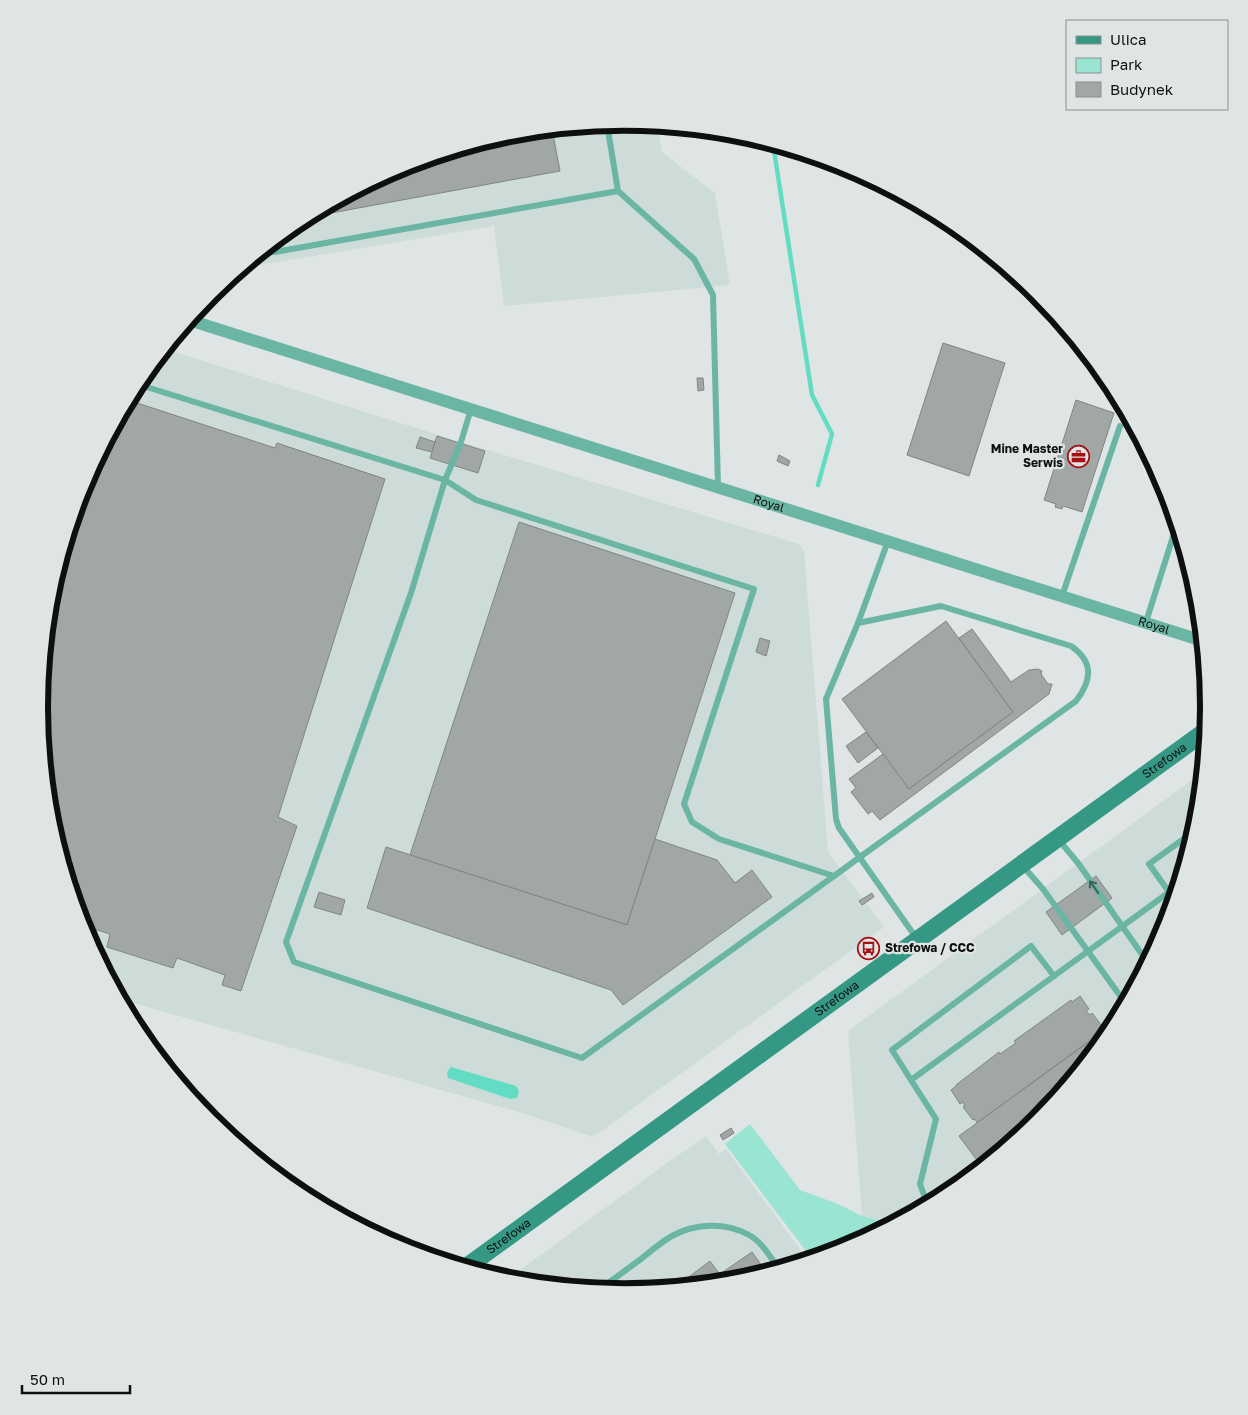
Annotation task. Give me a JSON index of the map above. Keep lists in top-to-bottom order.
{
  "streets": {
    "street": ["Royal", "Strefowa"]
  },
  "places": {
    "office": ["Mine Master Serwis"],
    "bus stop": ["Strefowa / CCC"]
  },
  "legend": ["Ulica", "Park", "Budynek"],
  "scale_bar": "50 m"
}
